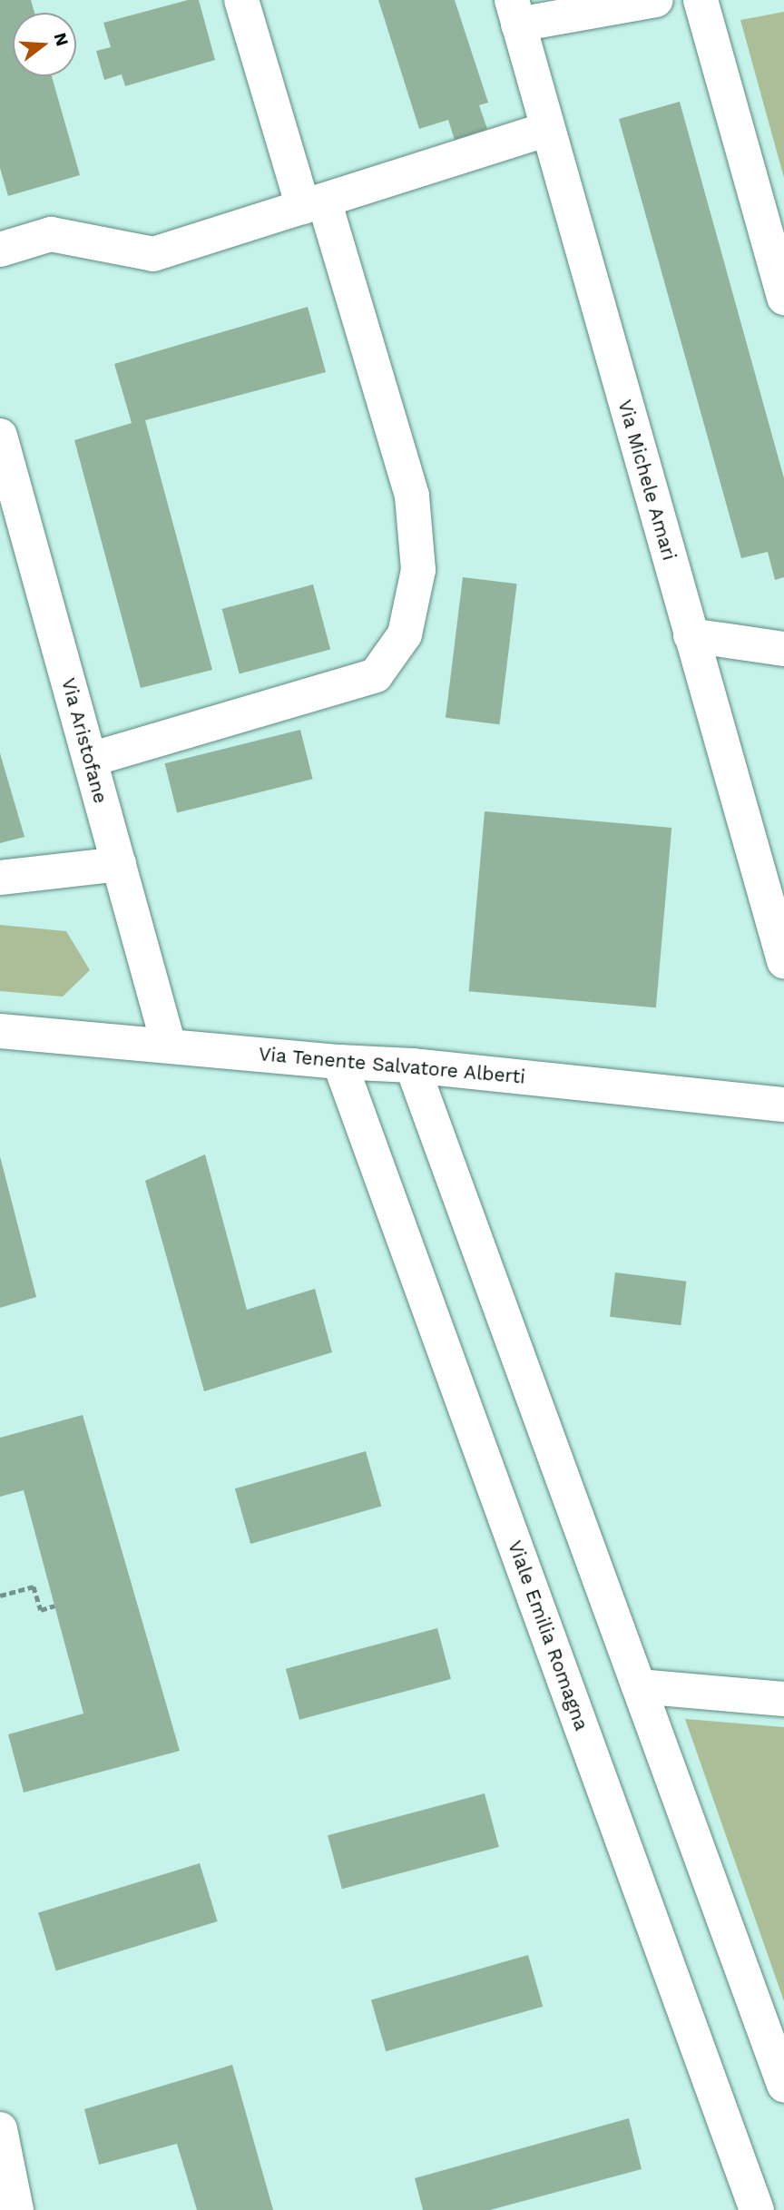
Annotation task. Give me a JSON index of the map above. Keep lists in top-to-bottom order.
{
  "streets": {
    "street": [
      "Via Michele Amari",
      "Via Aristofane",
      "Via Tenente Salvatore Alberti",
      "Viale Emilia Romagna"
    ]
  },
  "crossings": [
    ["Via Aristofane", "Via Tenente Salvatore Alberti"],
    ["Via Tenente Salvatore Alberti", "Viale Emilia Romagna"]
  ],
  "north": "right"
}
